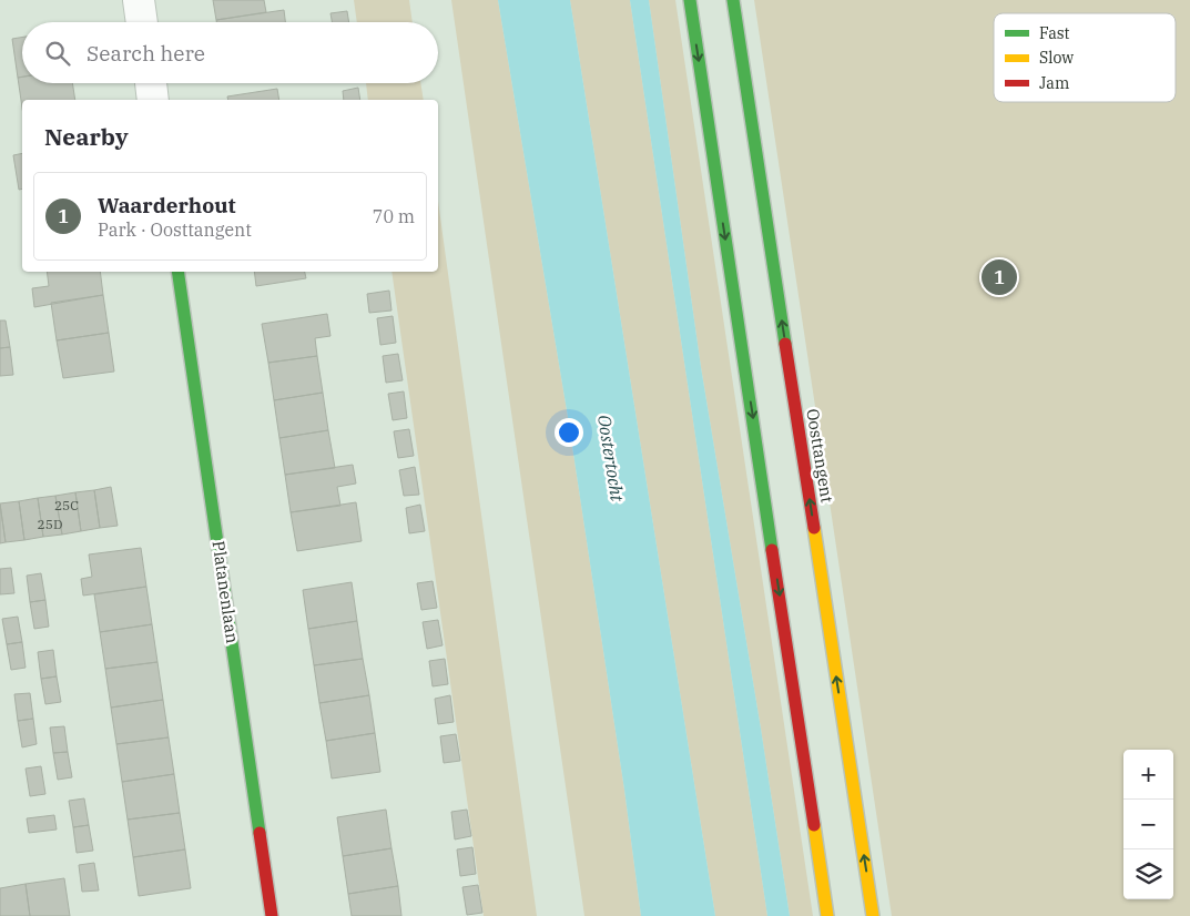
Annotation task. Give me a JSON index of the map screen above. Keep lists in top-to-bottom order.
{
  "streets": {
    "main road": ["Oosttangent", "Platanenlaan"]
  },
  "water": ["Oostertocht"],
  "house_numbers": ["25C", "25D"],
  "legend": ["Fast", "Slow", "Jam"],
  "page": {
    "search": "Search here",
    "heading": "Nearby",
    "list": [
      {
        "mark": "1",
        "name": "Waarderhout",
        "note": "Park · Oosttangent",
        "value": "70 m"
      }
    ],
    "pins": "1",
    "map_buttons": ["+", "−"]
  }
}
